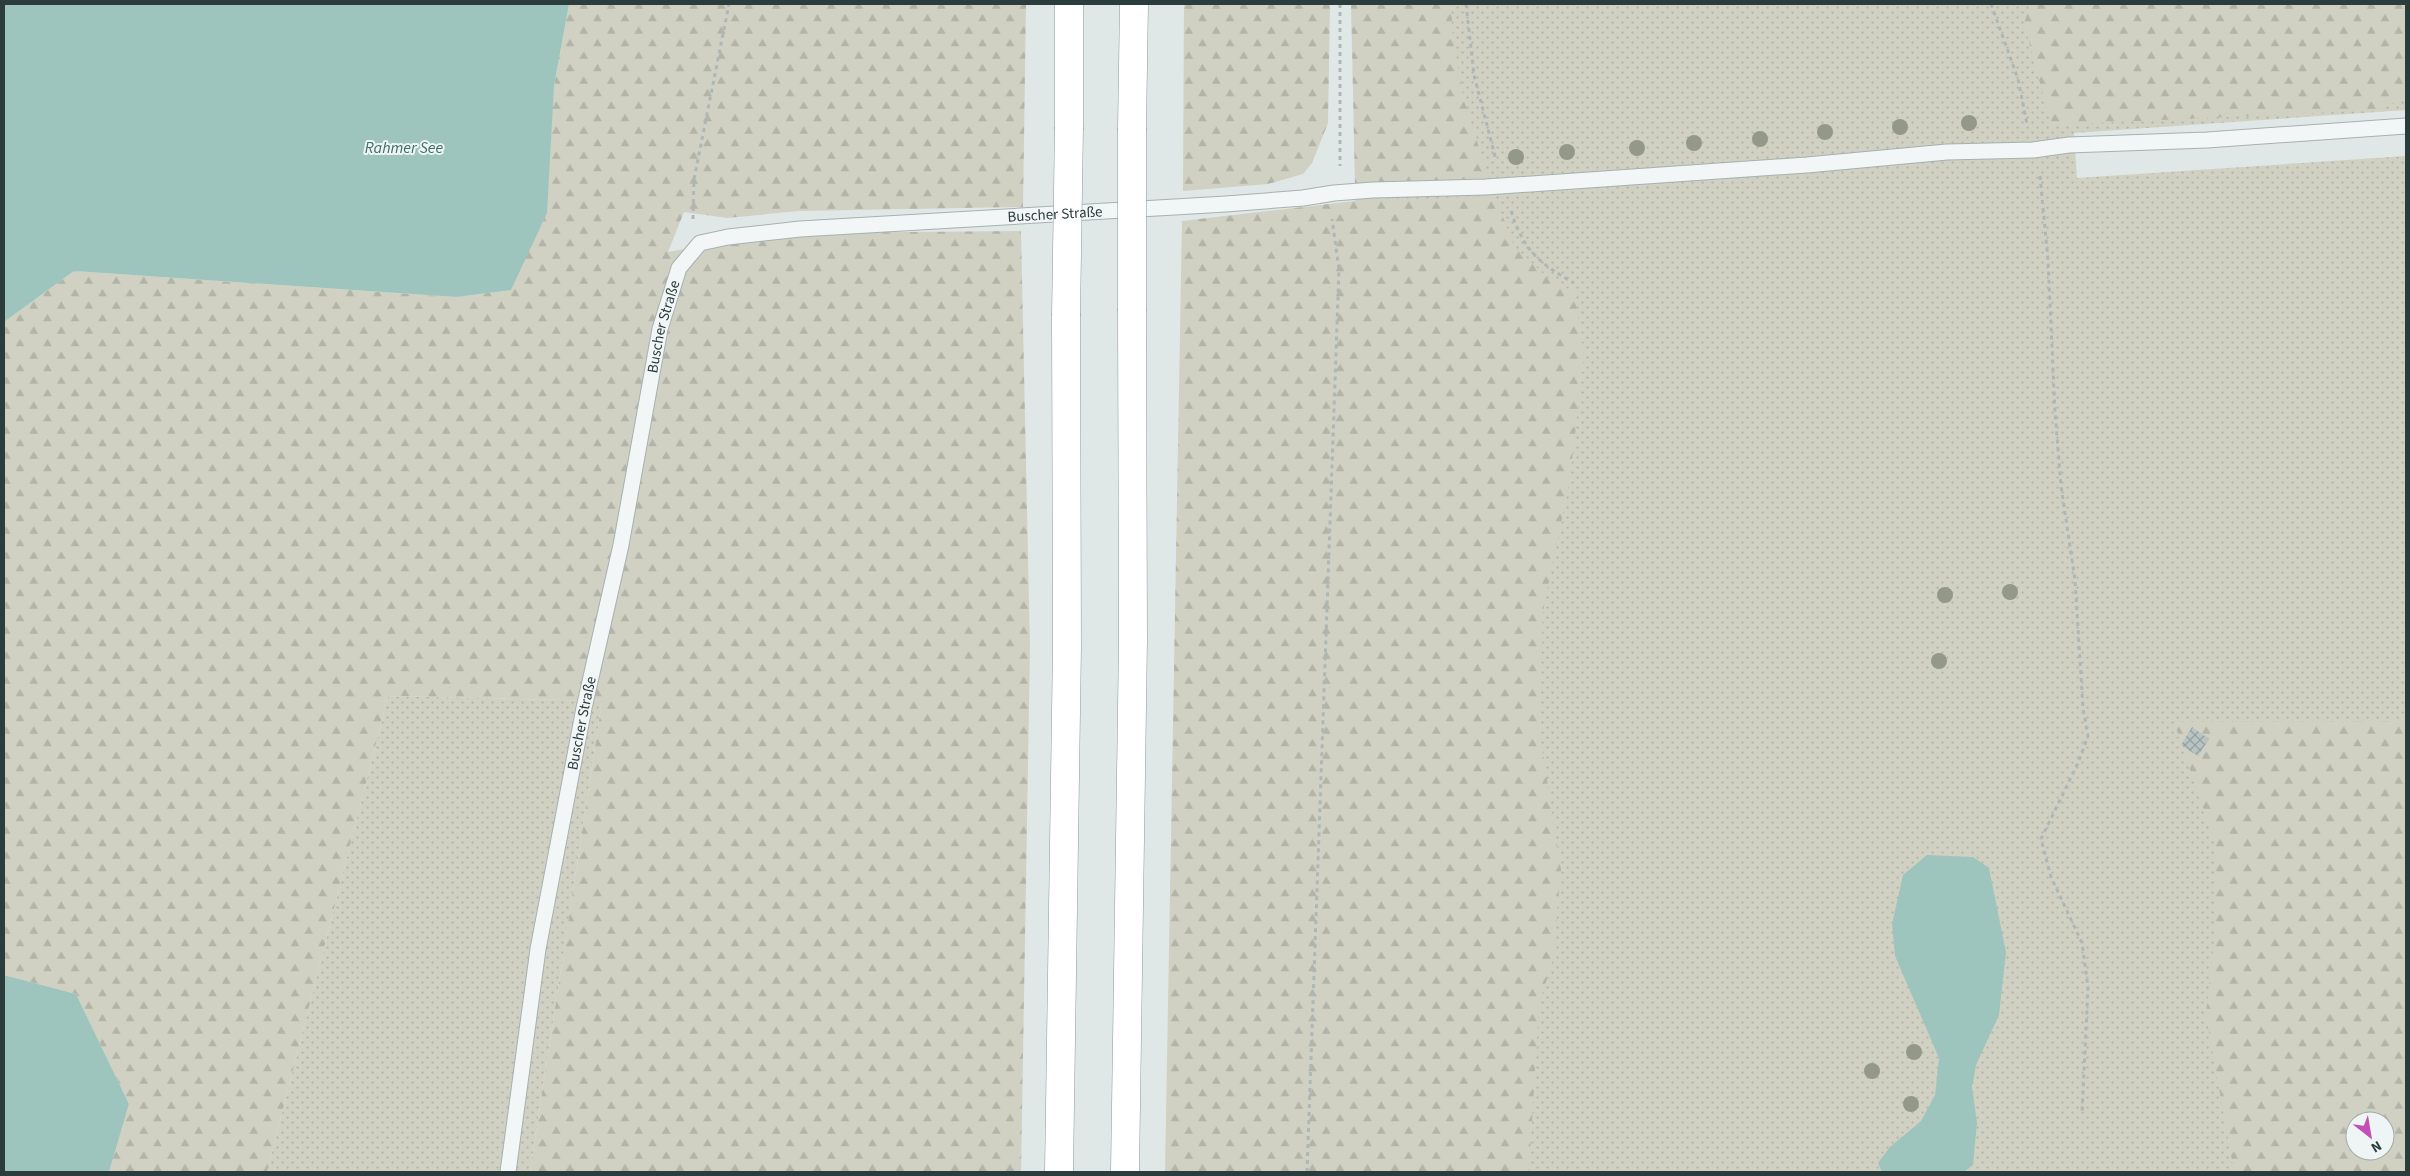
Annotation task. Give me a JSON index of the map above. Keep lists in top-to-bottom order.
{
  "streets": {
    "lane": ["Buscher Straße"]
  },
  "water": ["Rahmer See"],
  "north": "bottom right"
}
